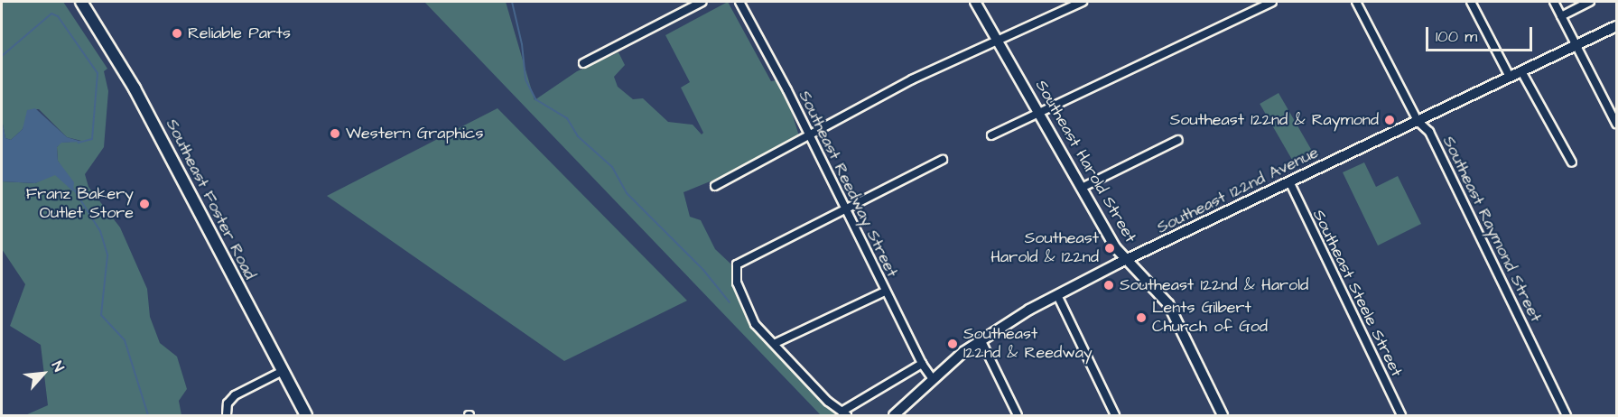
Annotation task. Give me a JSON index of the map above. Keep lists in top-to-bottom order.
{
  "streets": {
    "main road": ["Southeast Harold Street", "Southeast 122nd Avenue", "Southeast Foster Road"],
    "street": ["Southeast Reedway Street", "Southeast Raymond Street", "Southeast Steele Street"]
  },
  "crossings": [
    ["Southeast Harold Street", "Southeast 122nd Avenue"],
    ["Southeast Reedway Street", "Southeast 122nd Avenue"],
    ["Southeast 122nd Avenue", "Southeast Raymond Street"],
    ["Southeast 122nd Avenue", "Southeast Steele Street"]
  ],
  "places": [
    "Reliable Parts",
    "Southeast 122nd & Raymond",
    "Western Graphics",
    "Franz Bakery Outlet Store",
    "Southeast Harold & 122nd",
    "Southeast 122nd & Harold",
    "Lents Gilbert Church of God",
    "Southeast 122nd & Reedway"
  ],
  "scale_bar": "100 m",
  "north": "top right"
}
